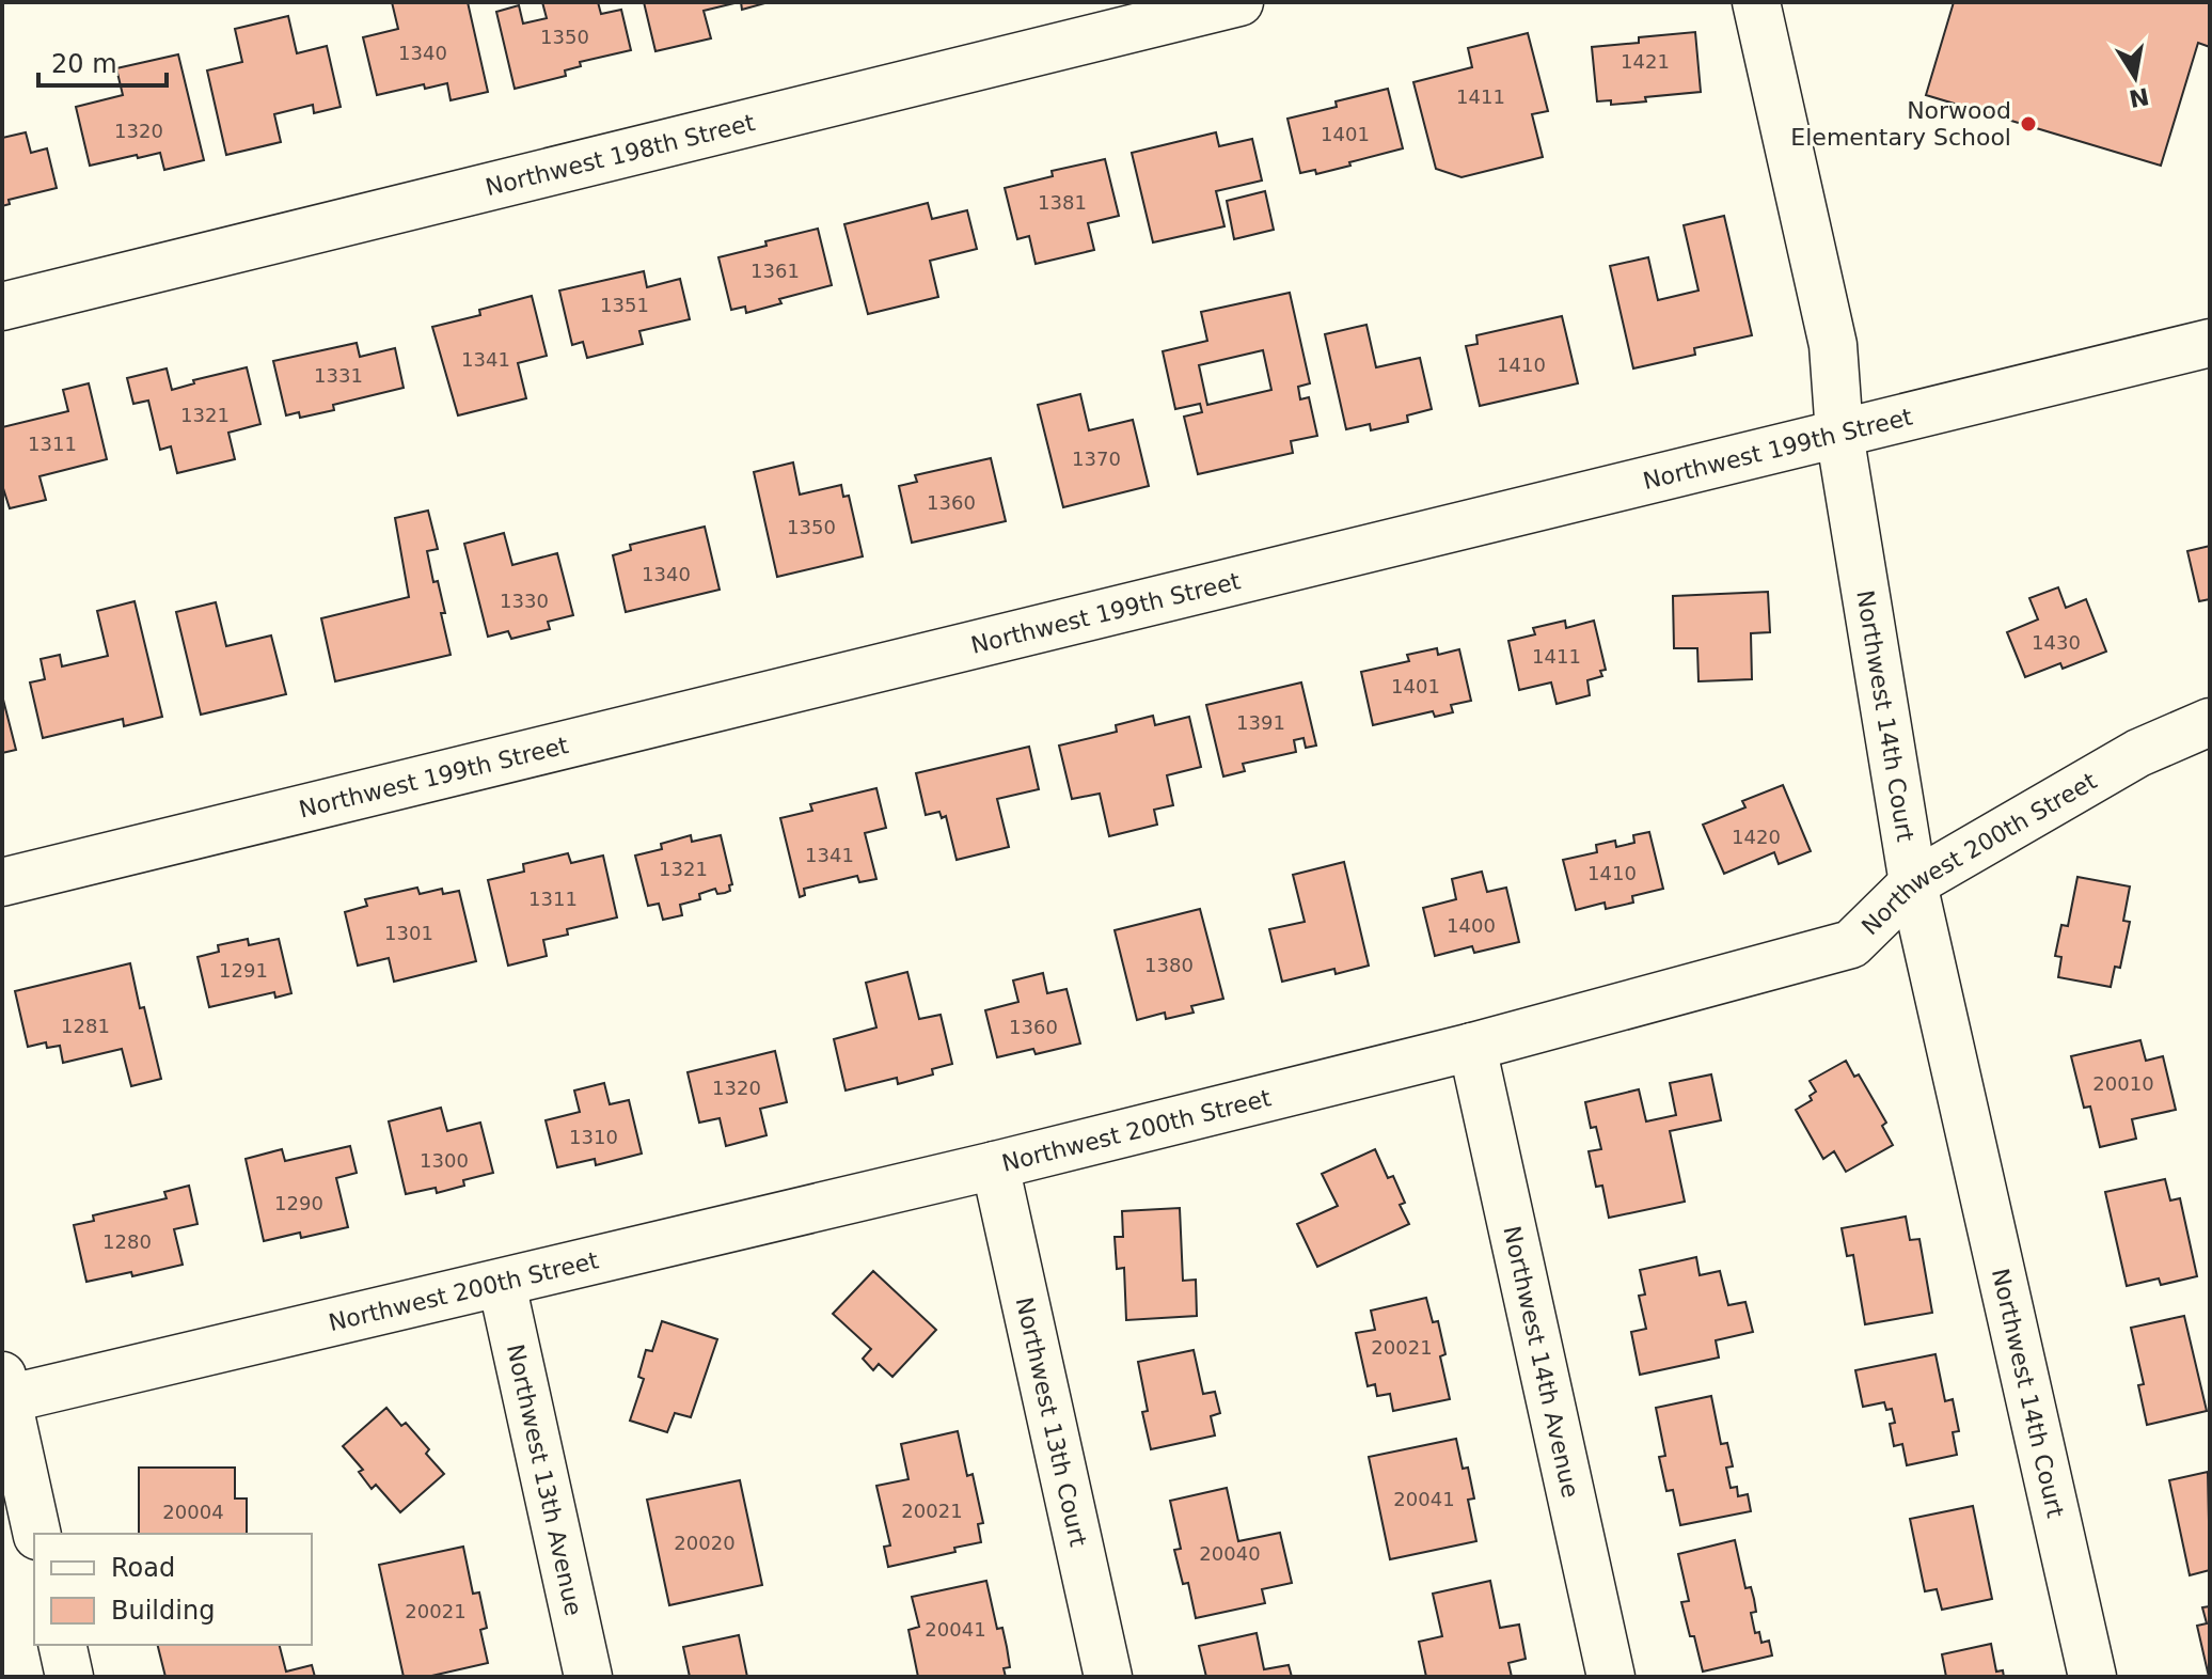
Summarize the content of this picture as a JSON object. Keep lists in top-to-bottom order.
{
  "streets": {
    "street": [
      "Northwest 198th Street",
      "Northwest 199th Street",
      "Northwest 14th Court",
      "Northwest 200th Street",
      "Northwest 14th Avenue",
      "Northwest 13th Court",
      "Northwest 13th Avenue"
    ]
  },
  "crossings": [
    ["Northwest 199th Street", "Northwest 14th Court"],
    ["Northwest 14th Court", "Northwest 200th Street"],
    ["Northwest 200th Street", "Northwest 14th Avenue"],
    ["Northwest 200th Street", "Northwest 13th Court"],
    ["Northwest 200th Street", "Northwest 13th Avenue"]
  ],
  "places": ["Norwood Elementary School"],
  "house_numbers": [
    "1350",
    "1340",
    "1421",
    "1411",
    "1320",
    "1401",
    "1381",
    "1361",
    "1351",
    "1341",
    "1410",
    "1331",
    "1321",
    "1311",
    "1370",
    "1360",
    "1350",
    "1340",
    "1330",
    "1430",
    "1411",
    "1401",
    "1391",
    "1420",
    "1341",
    "1321",
    "1410",
    "1311",
    "1400",
    "1301",
    "1380",
    "1291",
    "1281",
    "1360",
    "20010",
    "1320",
    "1310",
    "1300",
    "1290",
    "1280",
    "20021",
    "20041",
    "20021",
    "20004",
    "20020",
    "20040",
    "20021",
    "20041"
  ],
  "legend": ["Road", "Building"],
  "scale_bar": "20 m",
  "north": "bottom"
}
